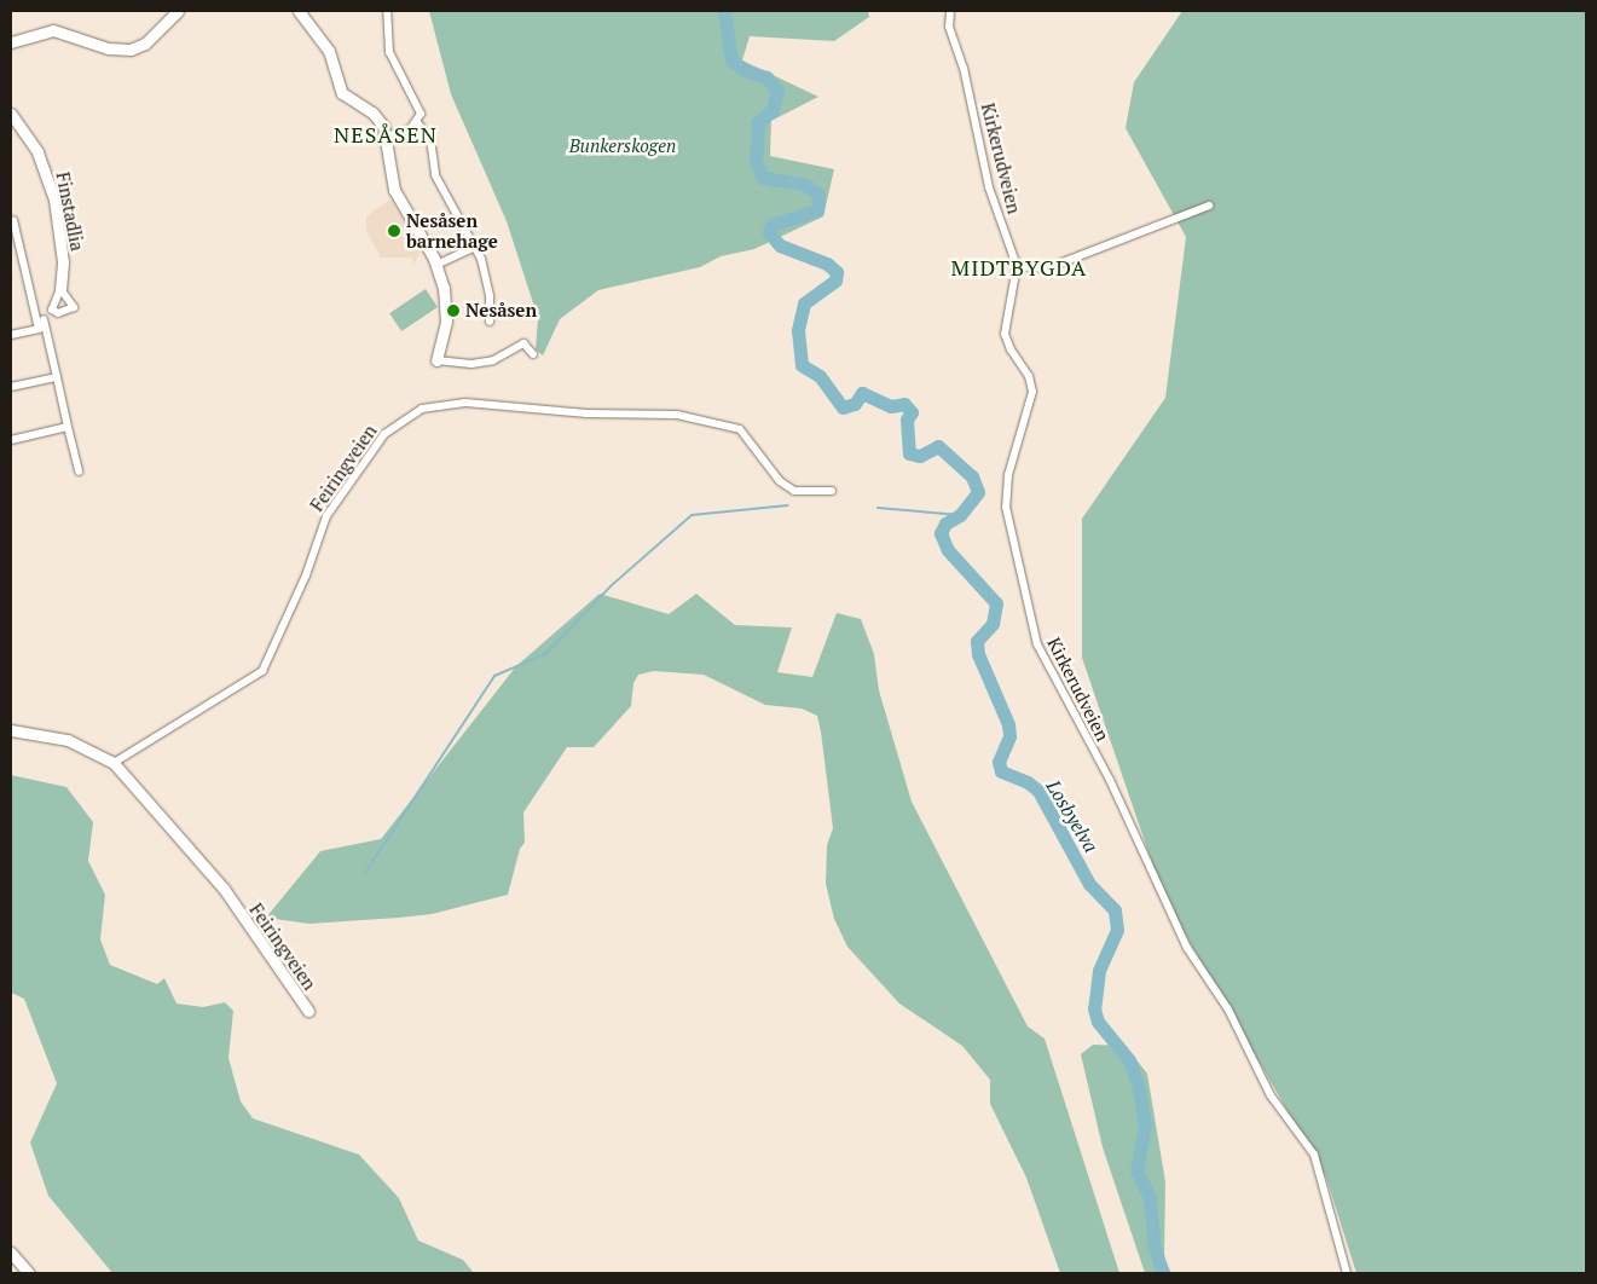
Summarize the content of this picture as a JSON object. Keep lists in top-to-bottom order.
{
  "streets": {
    "street": ["Kirkerudveien", "Finstadlia", "Feiringveien"]
  },
  "districts": ["NESÅSEN", "MIDTBYGDA"],
  "water": ["Losbyelva"],
  "parks": ["Bunkerskogen"],
  "places": ["Nesåsen barnehage", "Nesåsen"]
}
